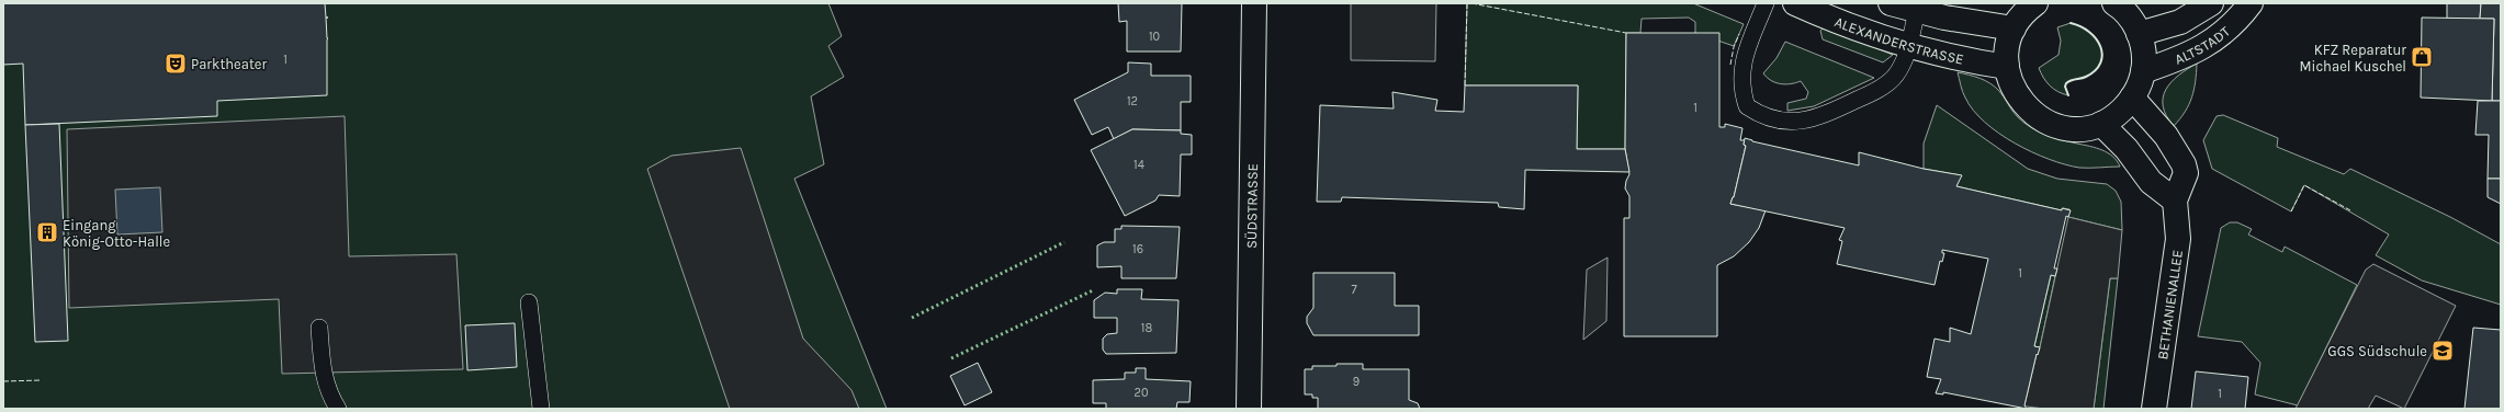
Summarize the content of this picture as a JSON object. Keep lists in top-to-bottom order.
{
  "streets": {
    "street": [
      "ALEXANDERSTRASSE",
      "ALTSTADT",
      "SÜDSTRASSE",
      "BETHANIENALLEE"
    ]
  },
  "places": {
    "shop": ["KFZ Reparatur Michael Kuschel"],
    "theatre": ["Parktheater"],
    "building": ["Eingang König-Otto-Halle"],
    "school or university": ["GGS Südschule"]
  },
  "house_numbers": [
    "10",
    "1",
    "12",
    "1",
    "14",
    "16",
    "1",
    "7",
    "18",
    "9",
    "20",
    "1"
  ]
}
